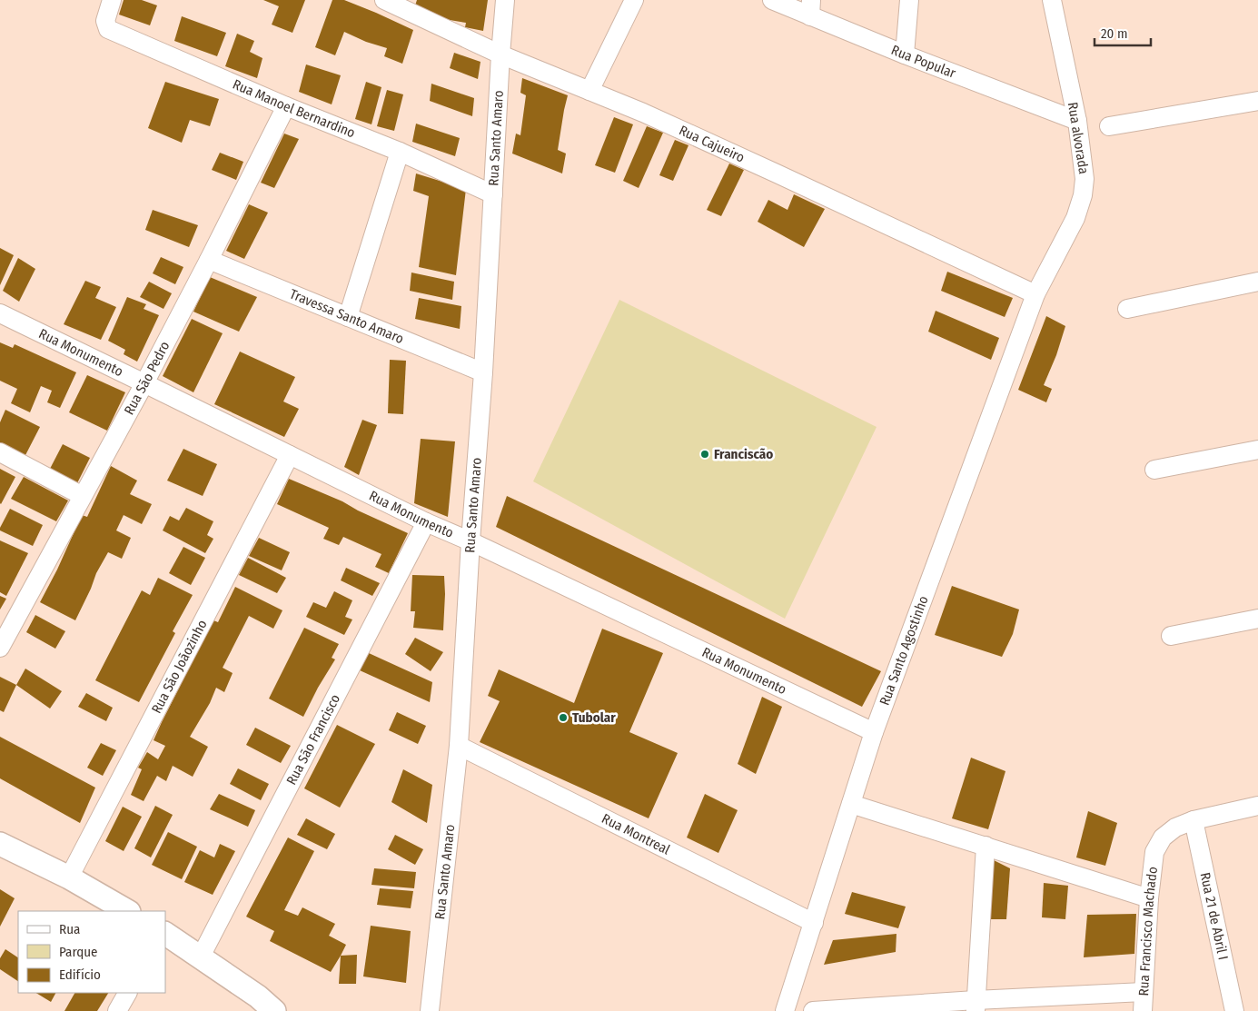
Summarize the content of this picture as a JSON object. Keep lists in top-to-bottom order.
{
  "streets": {
    "street": [
      "Rua Popular",
      "Rua Manoel Bernardino",
      "Rua alvorada",
      "Rua Santo Amaro",
      "Rua Cajueiro",
      "Travessa Santo Amaro",
      "Rua Monumento",
      "Rua São Pedro",
      "Rua Santo Agostinho",
      "Rua São Joãozinho",
      "Rua São Francisco",
      "Rua Montreal",
      "Rua 21 de Abril I",
      "Rua Francisco Machado"
    ]
  },
  "crossings": [
    ["Rua Popular", "Rua alvorada"],
    ["Rua Manoel Bernardino", "Rua Santo Amaro"],
    ["Rua Manoel Bernardino", "Rua São Pedro"],
    ["Rua alvorada", "Rua Cajueiro"],
    ["Rua alvorada", "Rua Santo Agostinho"],
    ["Rua Santo Amaro", "Rua Cajueiro"],
    ["Rua Santo Amaro", "Travessa Santo Amaro"],
    ["Rua Santo Amaro", "Rua Monumento"],
    ["Rua Santo Amaro", "Rua Montreal"],
    ["Rua Cajueiro", "Rua Santo Agostinho"],
    ["Travessa Santo Amaro", "Rua São Pedro"],
    ["Rua Monumento", "Rua São Pedro"],
    ["Rua Monumento", "Rua Santo Agostinho"],
    ["Rua Monumento", "Rua São Joãozinho"],
    ["Rua Monumento", "Rua São Francisco"],
    ["Rua Santo Agostinho", "Rua Montreal"],
    ["Rua 21 de Abril I", "Rua Francisco Machado"]
  ],
  "places": ["Franciscão", "Tubolar"],
  "legend": ["Rua", "Parque", "Edifício"],
  "scale_bar": "20 m"
}
